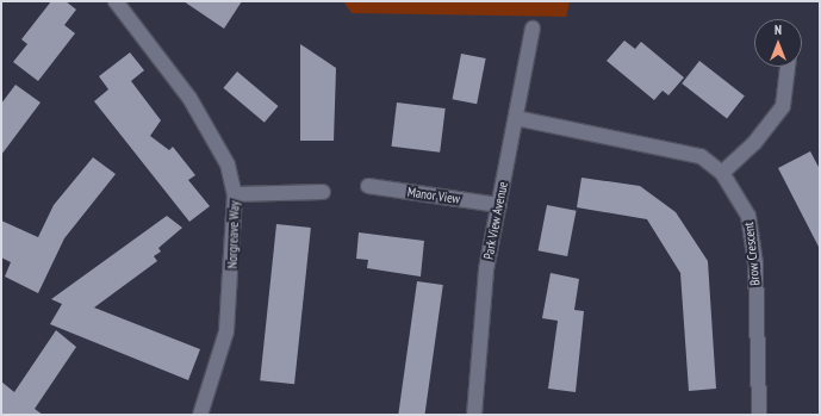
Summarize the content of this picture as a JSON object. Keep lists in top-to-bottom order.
{
  "streets": {
    "street": [
      "Manor View",
      "Park View Avenue",
      "Norgreave Way",
      "Brow Crescent"
    ]
  },
  "crossings": [
    ["Manor View", "Park View Avenue"],
    ["Park View Avenue", "Brow Crescent"]
  ],
  "north": "top"
}
